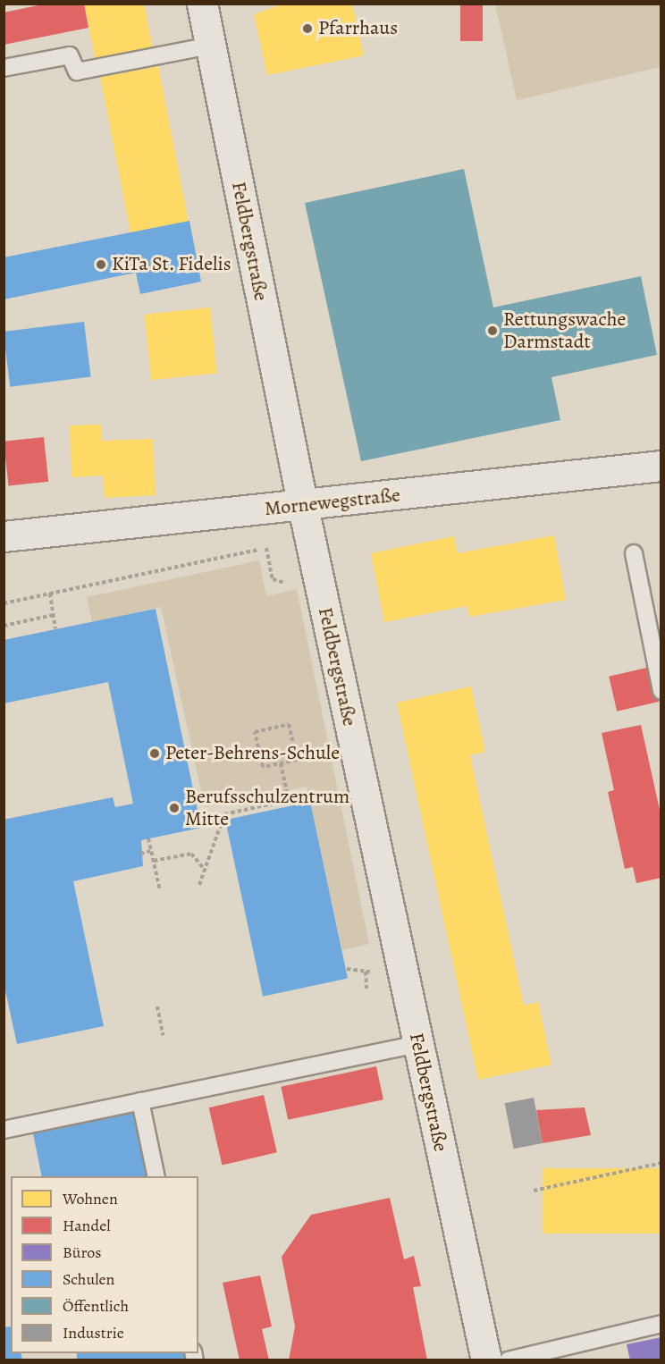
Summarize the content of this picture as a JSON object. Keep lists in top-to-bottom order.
{
  "streets": {
    "street": ["Feldbergstraße", "Mornewegstraße"]
  },
  "crossings": [
    ["Feldbergstraße", "Mornewegstraße"]
  ],
  "places": [
    "Pfarrhaus",
    "KiTa St. Fidelis",
    "Rettungswache Darmstadt",
    "Peter-Behrens-Schule",
    "Berufsschulzentrum Mitte"
  ],
  "legend": [
    "Wohnen",
    "Handel",
    "Büros",
    "Schulen",
    "Öffentlich",
    "Industrie"
  ]
}
